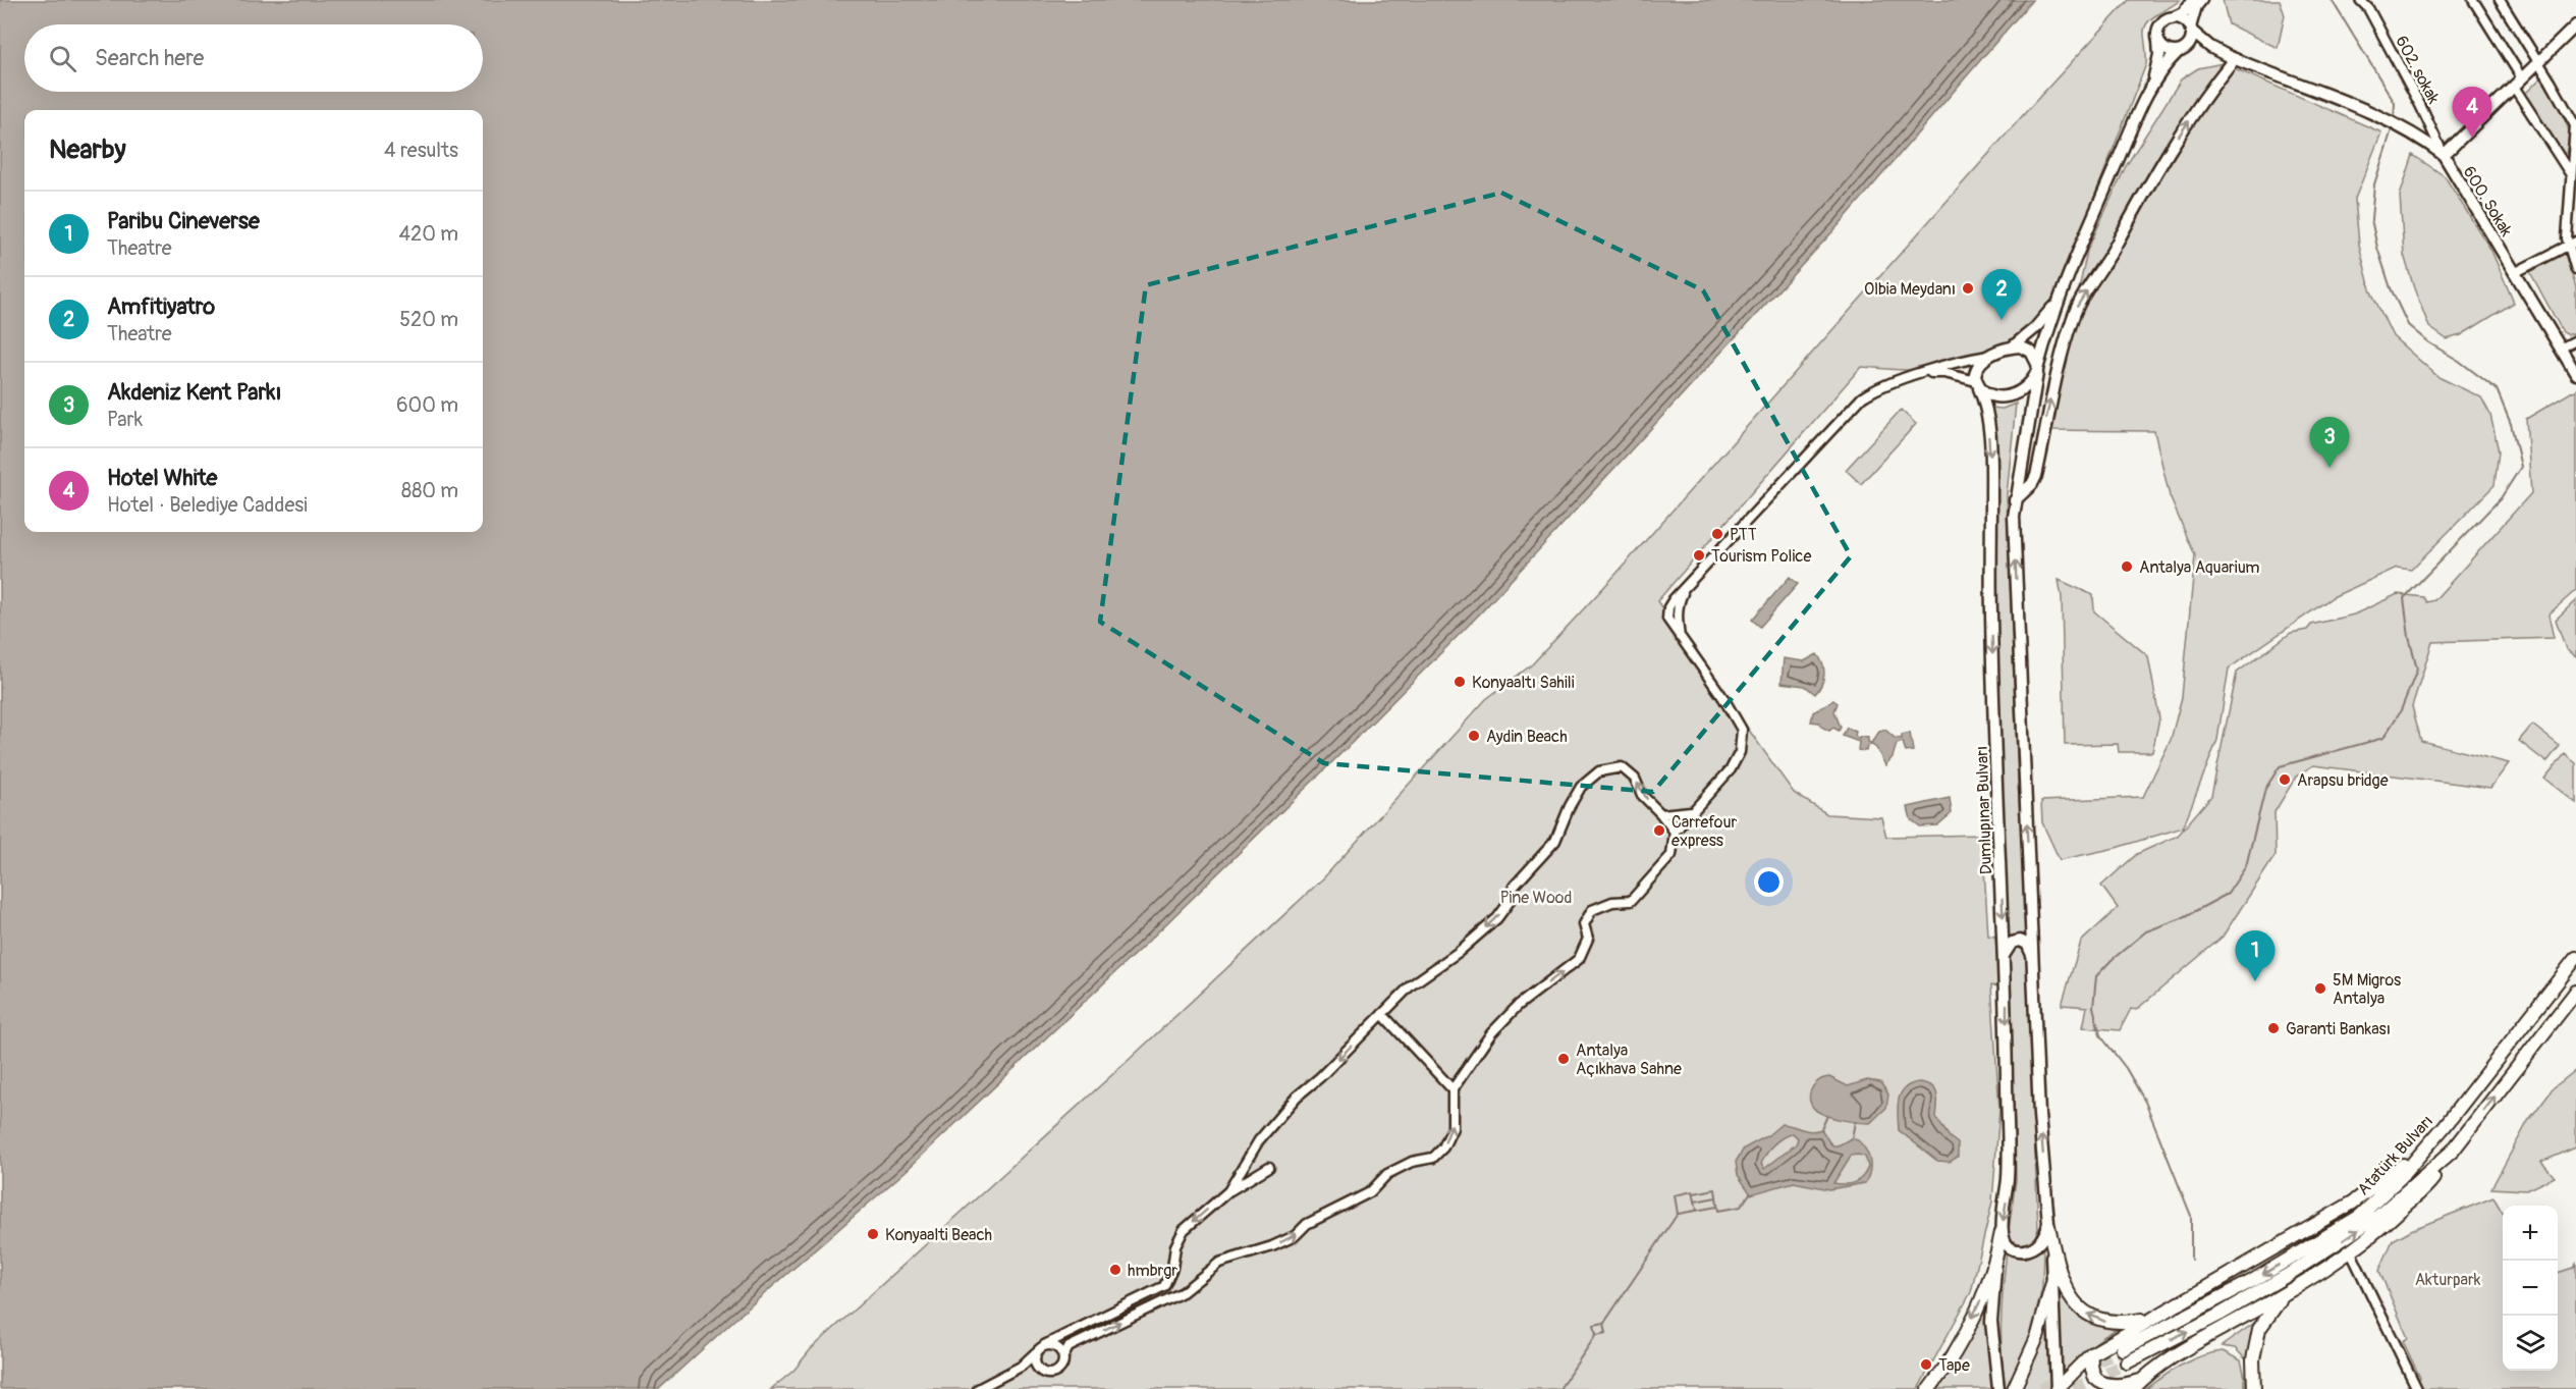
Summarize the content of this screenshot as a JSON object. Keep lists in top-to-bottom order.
{
  "streets": {
    "main road": ["600. Sokak", "Dumlupınar Bulvarı", "Atatürk Bulvarı"],
    "street": ["602. sokak"]
  },
  "crossings": [
    ["602. sokak", "600. Sokak"]
  ],
  "parks": ["Pine Wood", "Akturpark"],
  "places": [
    "Olbia Meydanı",
    "PTT",
    "Tourism Police",
    "Antalya Aquarium",
    "Konyaaltı Sahili",
    "Aydin Beach",
    "Arapsu bridge",
    "Carrefour express",
    "5M Migros Antalya",
    "Garanti Bankası",
    "Antalya Açıkhava Sahne",
    "Konyaalti Beach",
    "hmbrgr",
    "Tape"
  ],
  "page": {
    "search": "Search here",
    "pins": [
      "4",
      "2",
      "3",
      "1"
    ],
    "heading": ["Nearby", "4 results"],
    "list": [
      {
        "mark": "1",
        "name": "Paribu Cineverse",
        "note": "Theatre",
        "value": "420 m"
      },
      {
        "mark": "2",
        "name": "Amfitiyatro",
        "note": "Theatre",
        "value": "520 m"
      },
      {
        "mark": "3",
        "name": "Akdeniz Kent Parkı",
        "note": "Park",
        "value": "600 m"
      },
      {
        "mark": "4",
        "name": "Hotel White",
        "note": "Hotel · Belediye Caddesi",
        "value": "880 m"
      }
    ],
    "map_buttons": ["+", "−"]
  }
}
